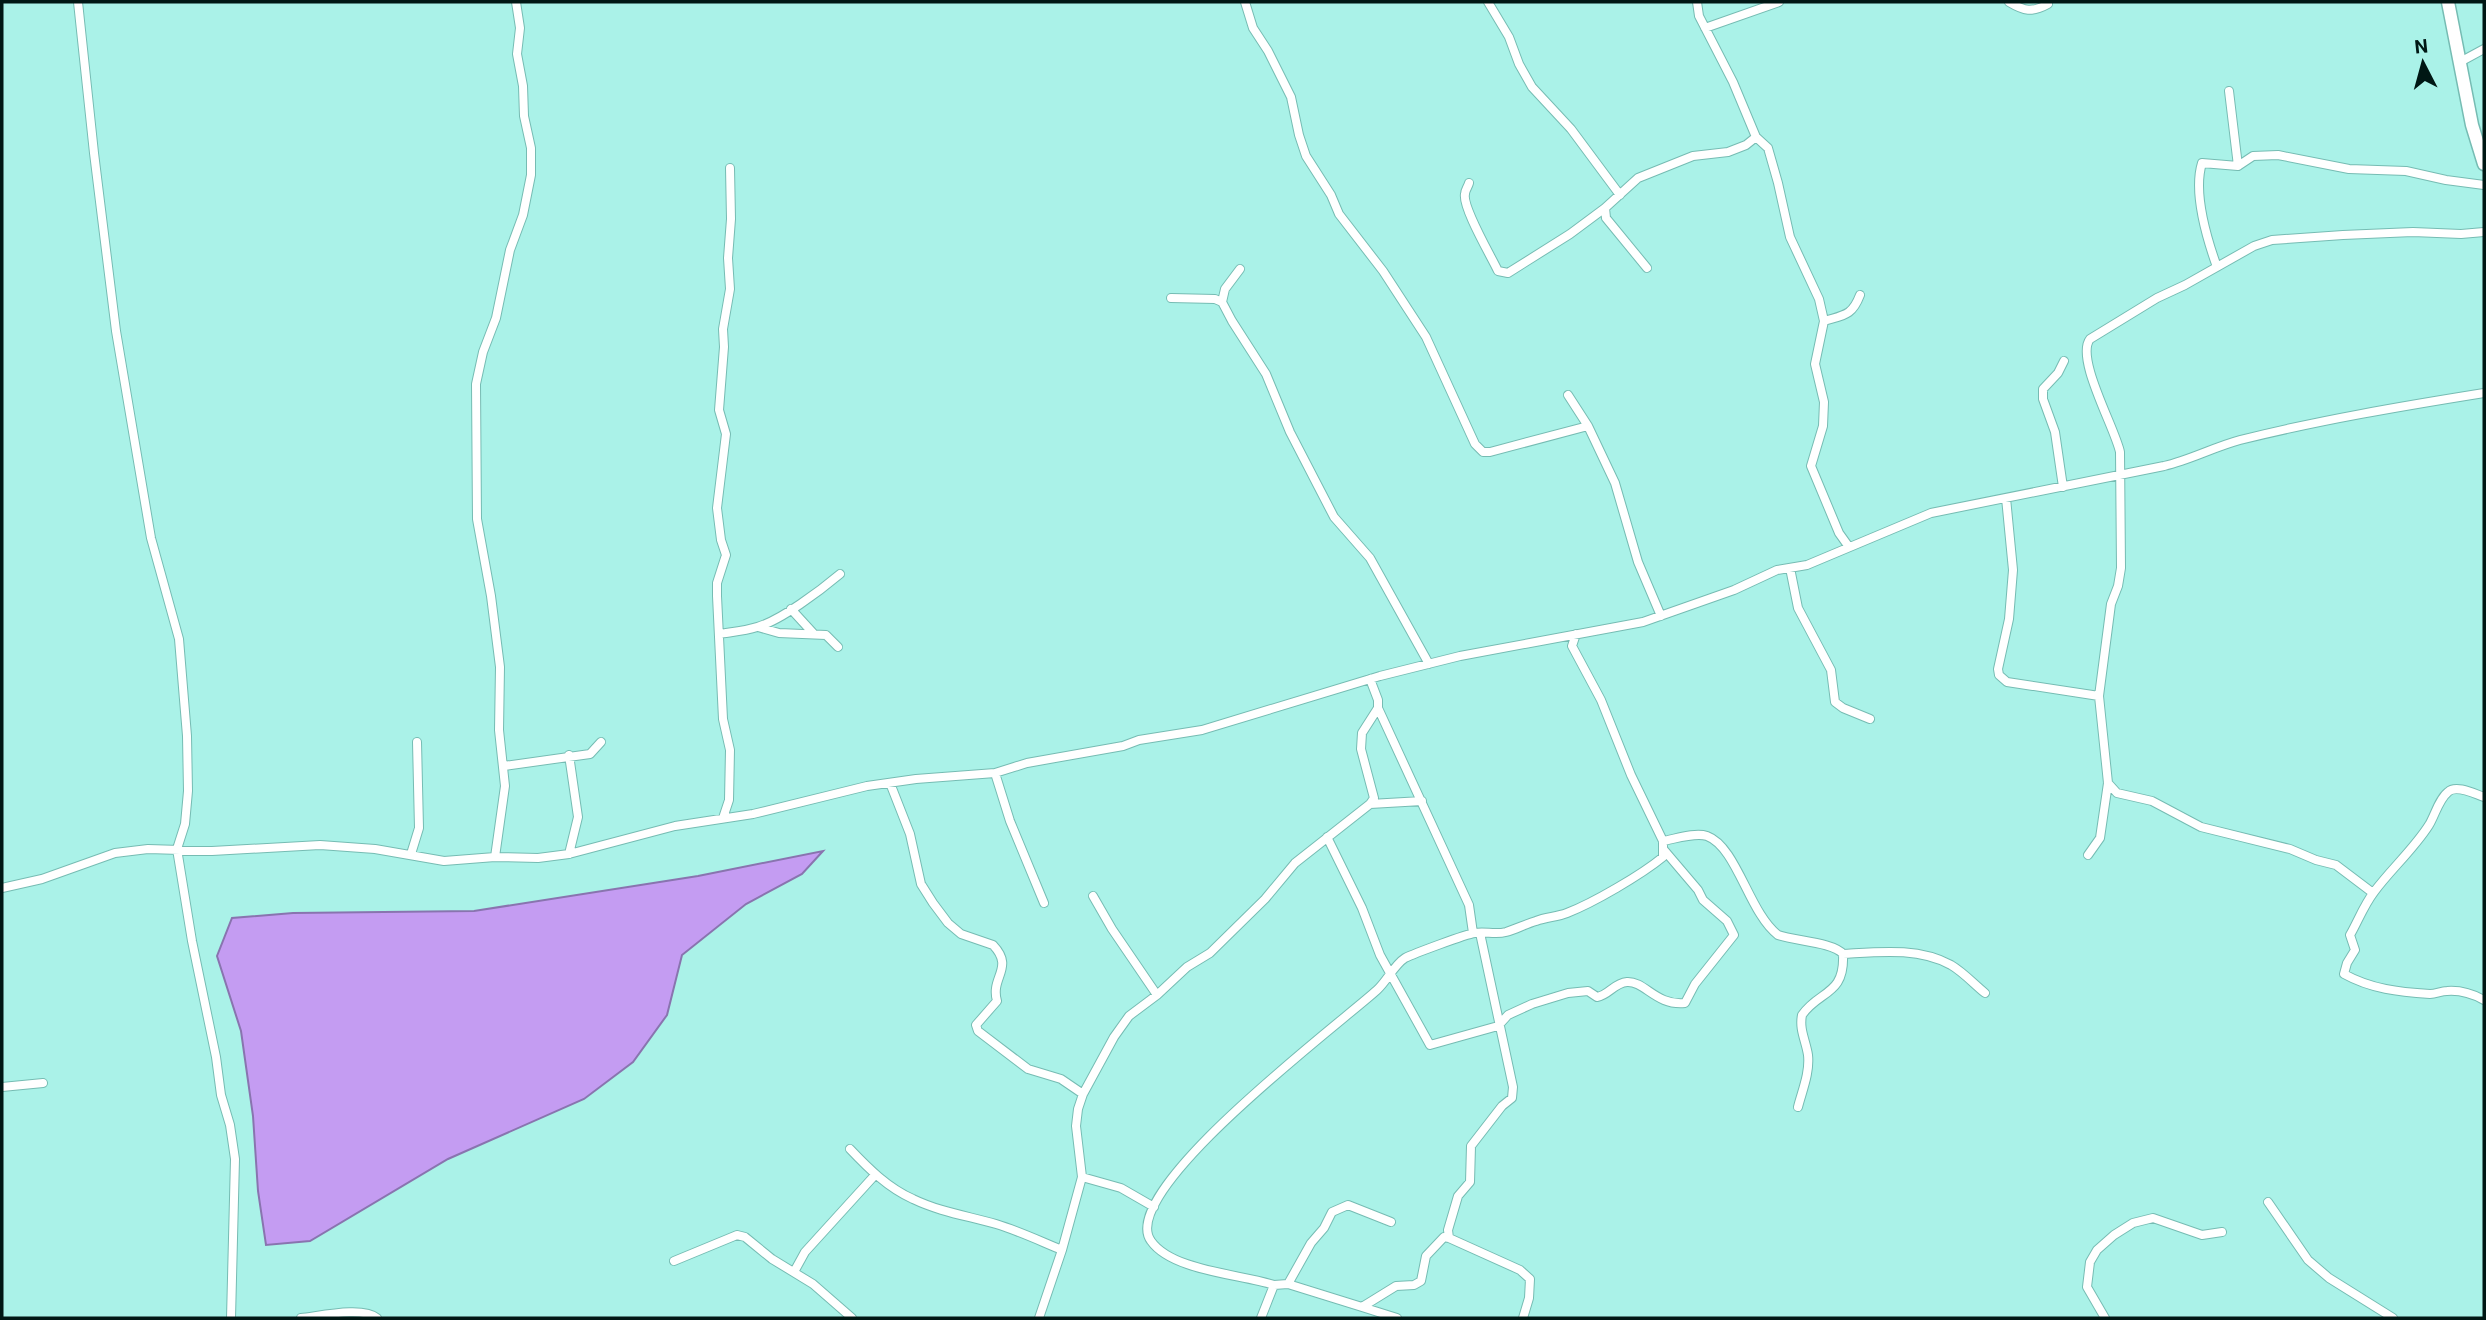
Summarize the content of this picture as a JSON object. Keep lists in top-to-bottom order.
{
  "north": "top"
}
